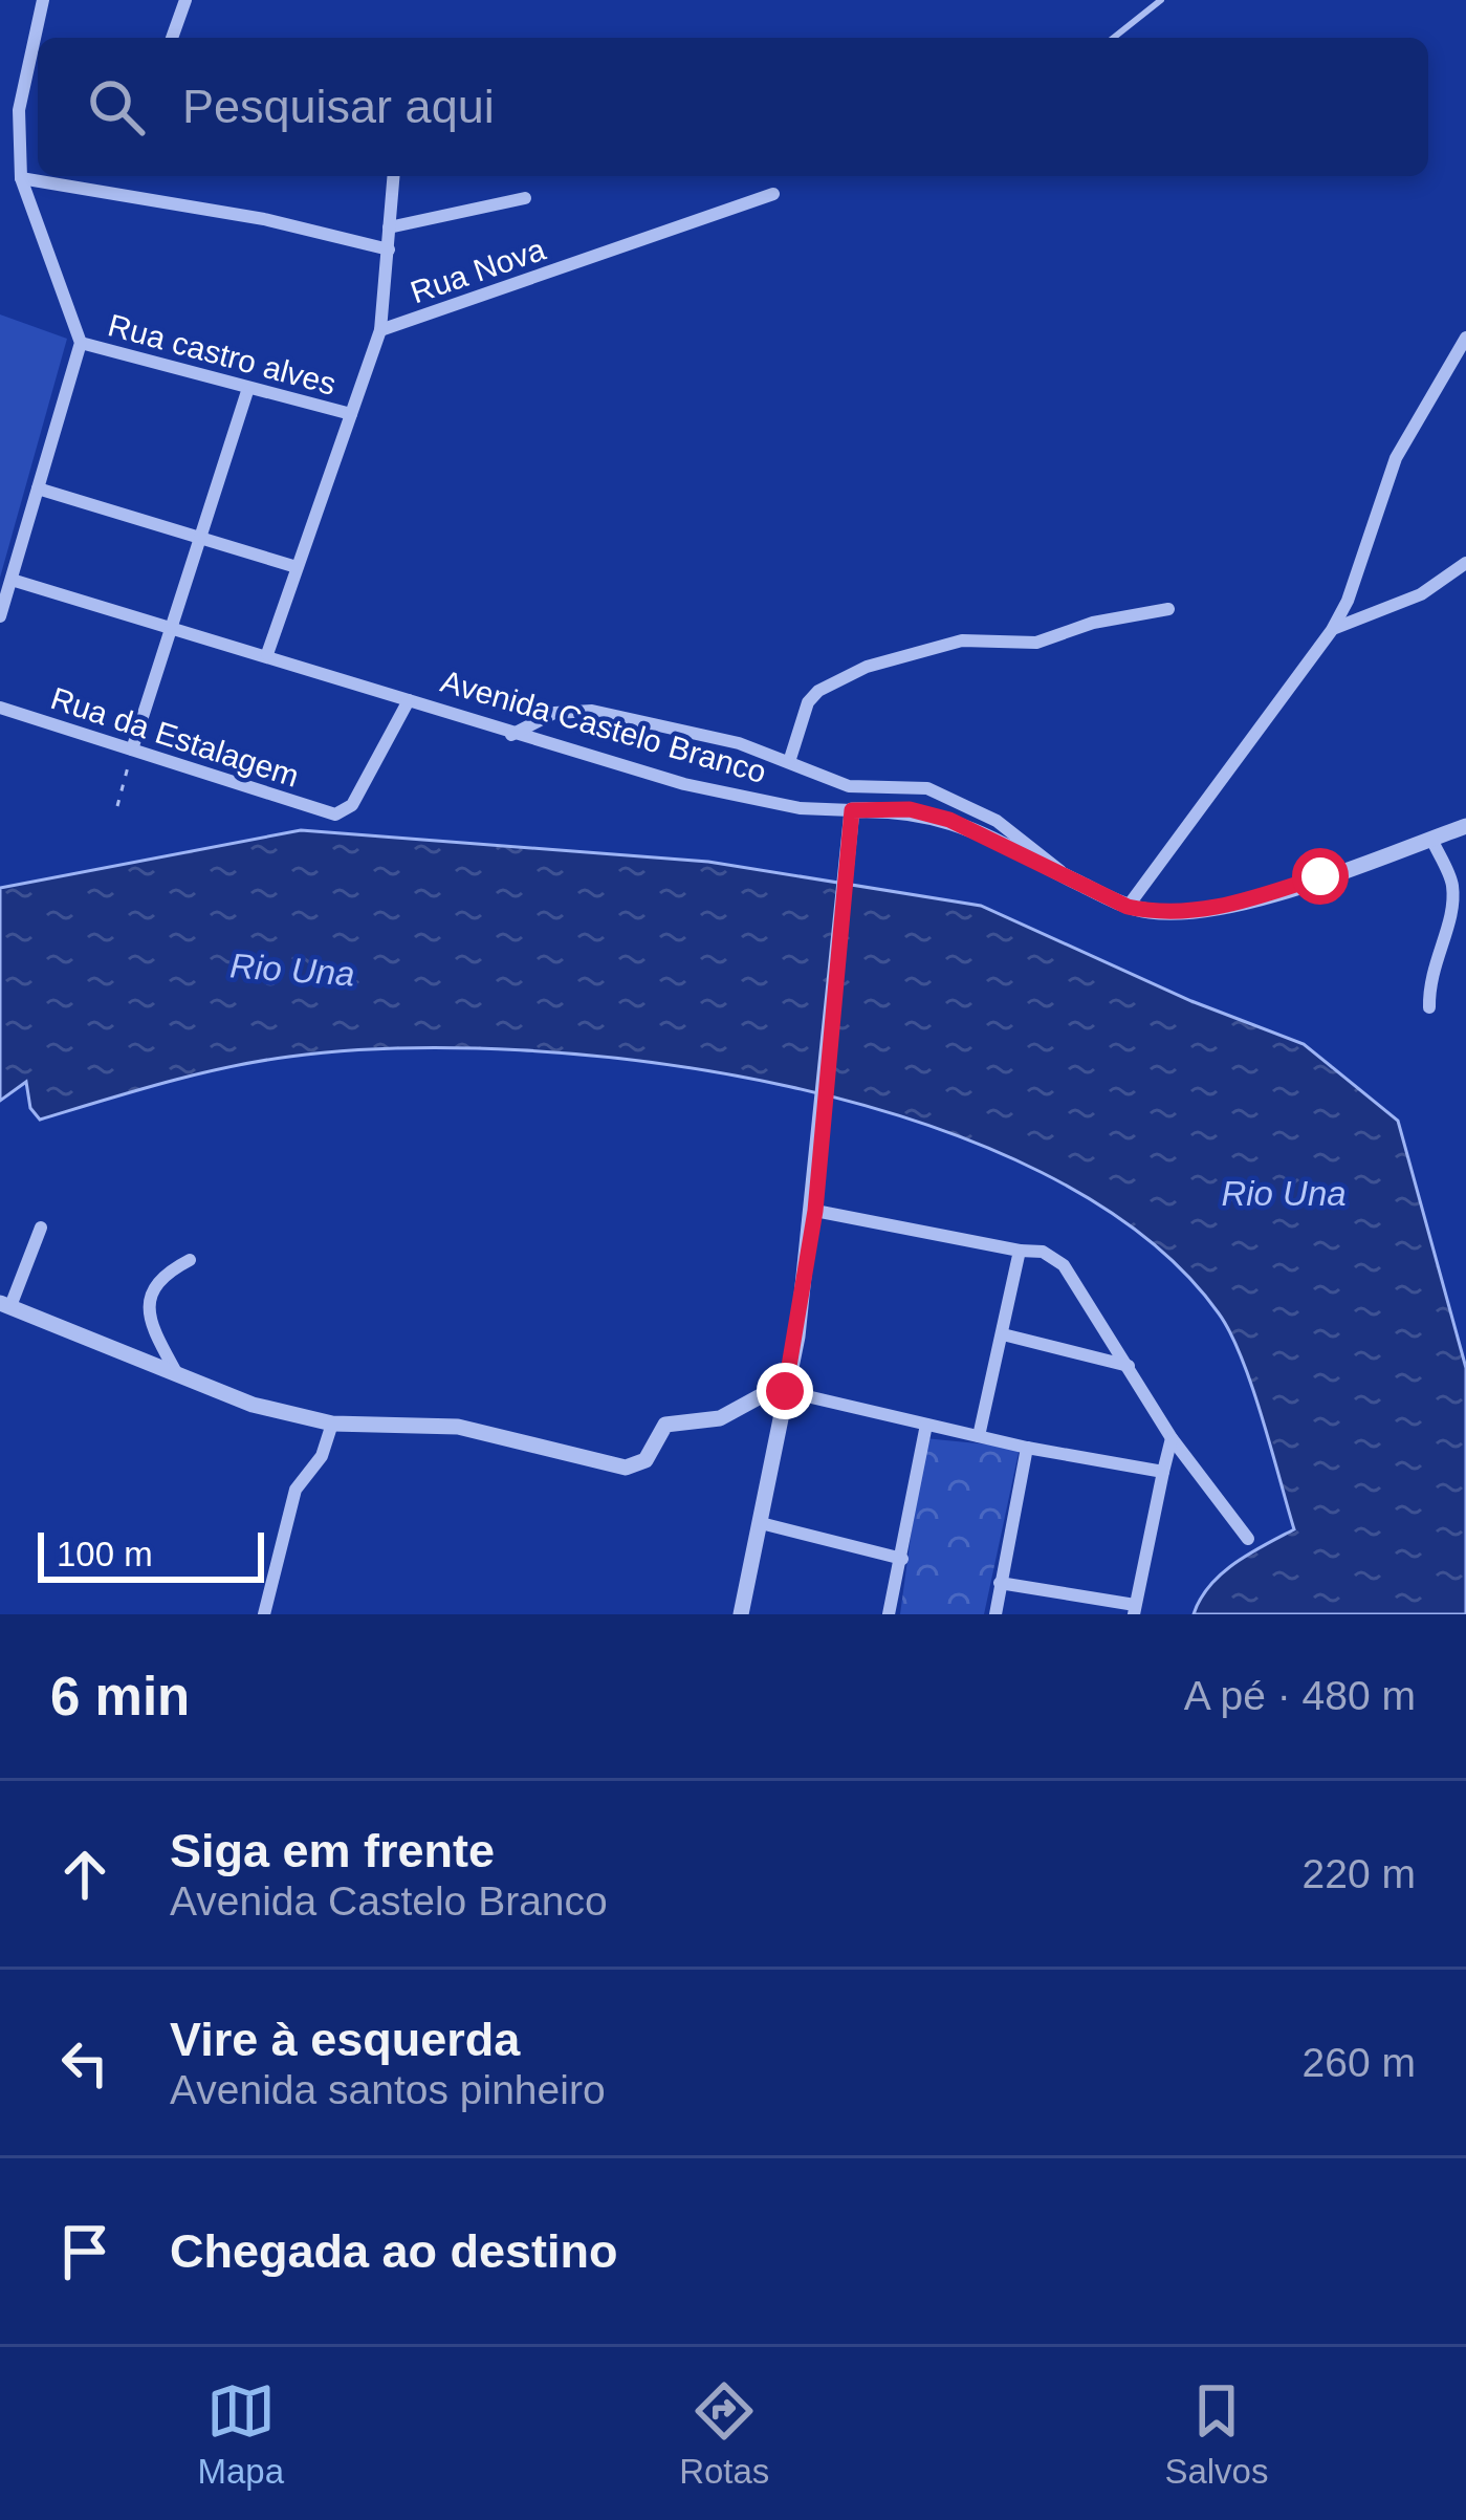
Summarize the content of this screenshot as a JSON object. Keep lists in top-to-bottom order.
{
  "streets": {
    "street": [
      "Rua Nova",
      "Rua castro alves",
      "Avenida Castelo Branco",
      "Rua da Estalagem"
    ]
  },
  "crossings": [
    ["Rua Nova", "Rua castro alves"],
    ["Rua Nova", "Avenida Castelo Branco"],
    ["Avenida Castelo Branco", "Rua da Estalagem"]
  ],
  "water": ["Rio Una"],
  "scale_bar": "100 m",
  "page": {
    "search": "Pesquisar aqui",
    "scale": "100 m",
    "heading": ["6 min", "A pé · 480 m"],
    "list": [
      ["Siga em frente", "Avenida Castelo Branco", "220 m"],
      ["Vire à esquerda", "Avenida santos pinheiro", "260 m"],
      "Chegada ao destino"
    ],
    "nav": ["Mapa", "Rotas", "Salvos"]
  }
}
